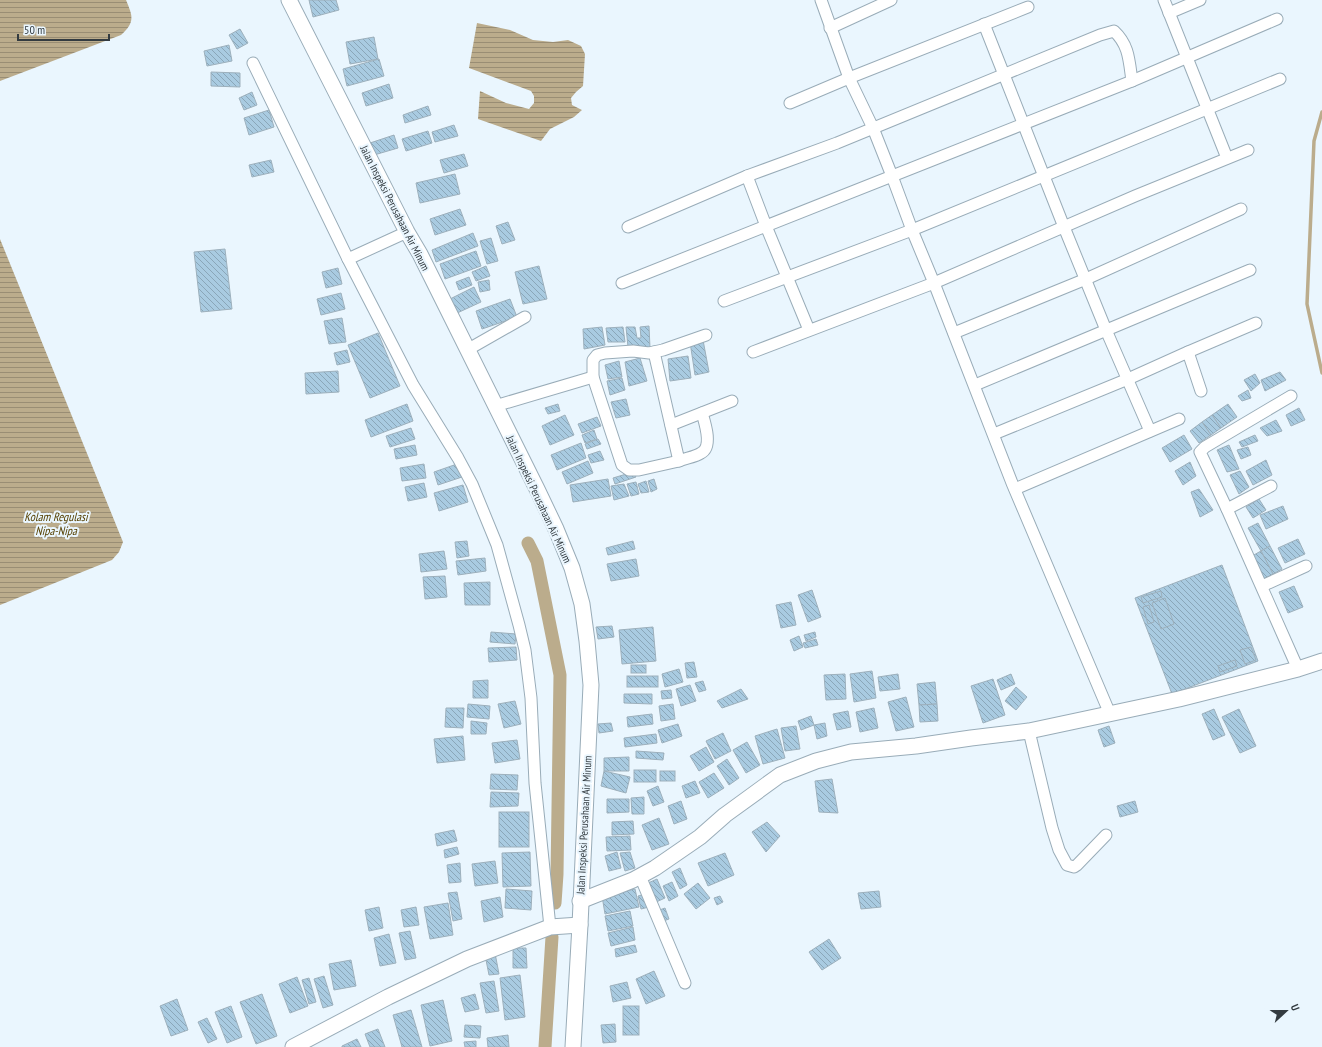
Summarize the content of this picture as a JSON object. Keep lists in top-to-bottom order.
{
  "streets": {
    "street": ["Jalan Inspeksi Perusahaan Air Minum"]
  },
  "water": ["Kolam Regulasi Nipa-Nipa"],
  "scale_bar": "50 m",
  "north": "right"
}
